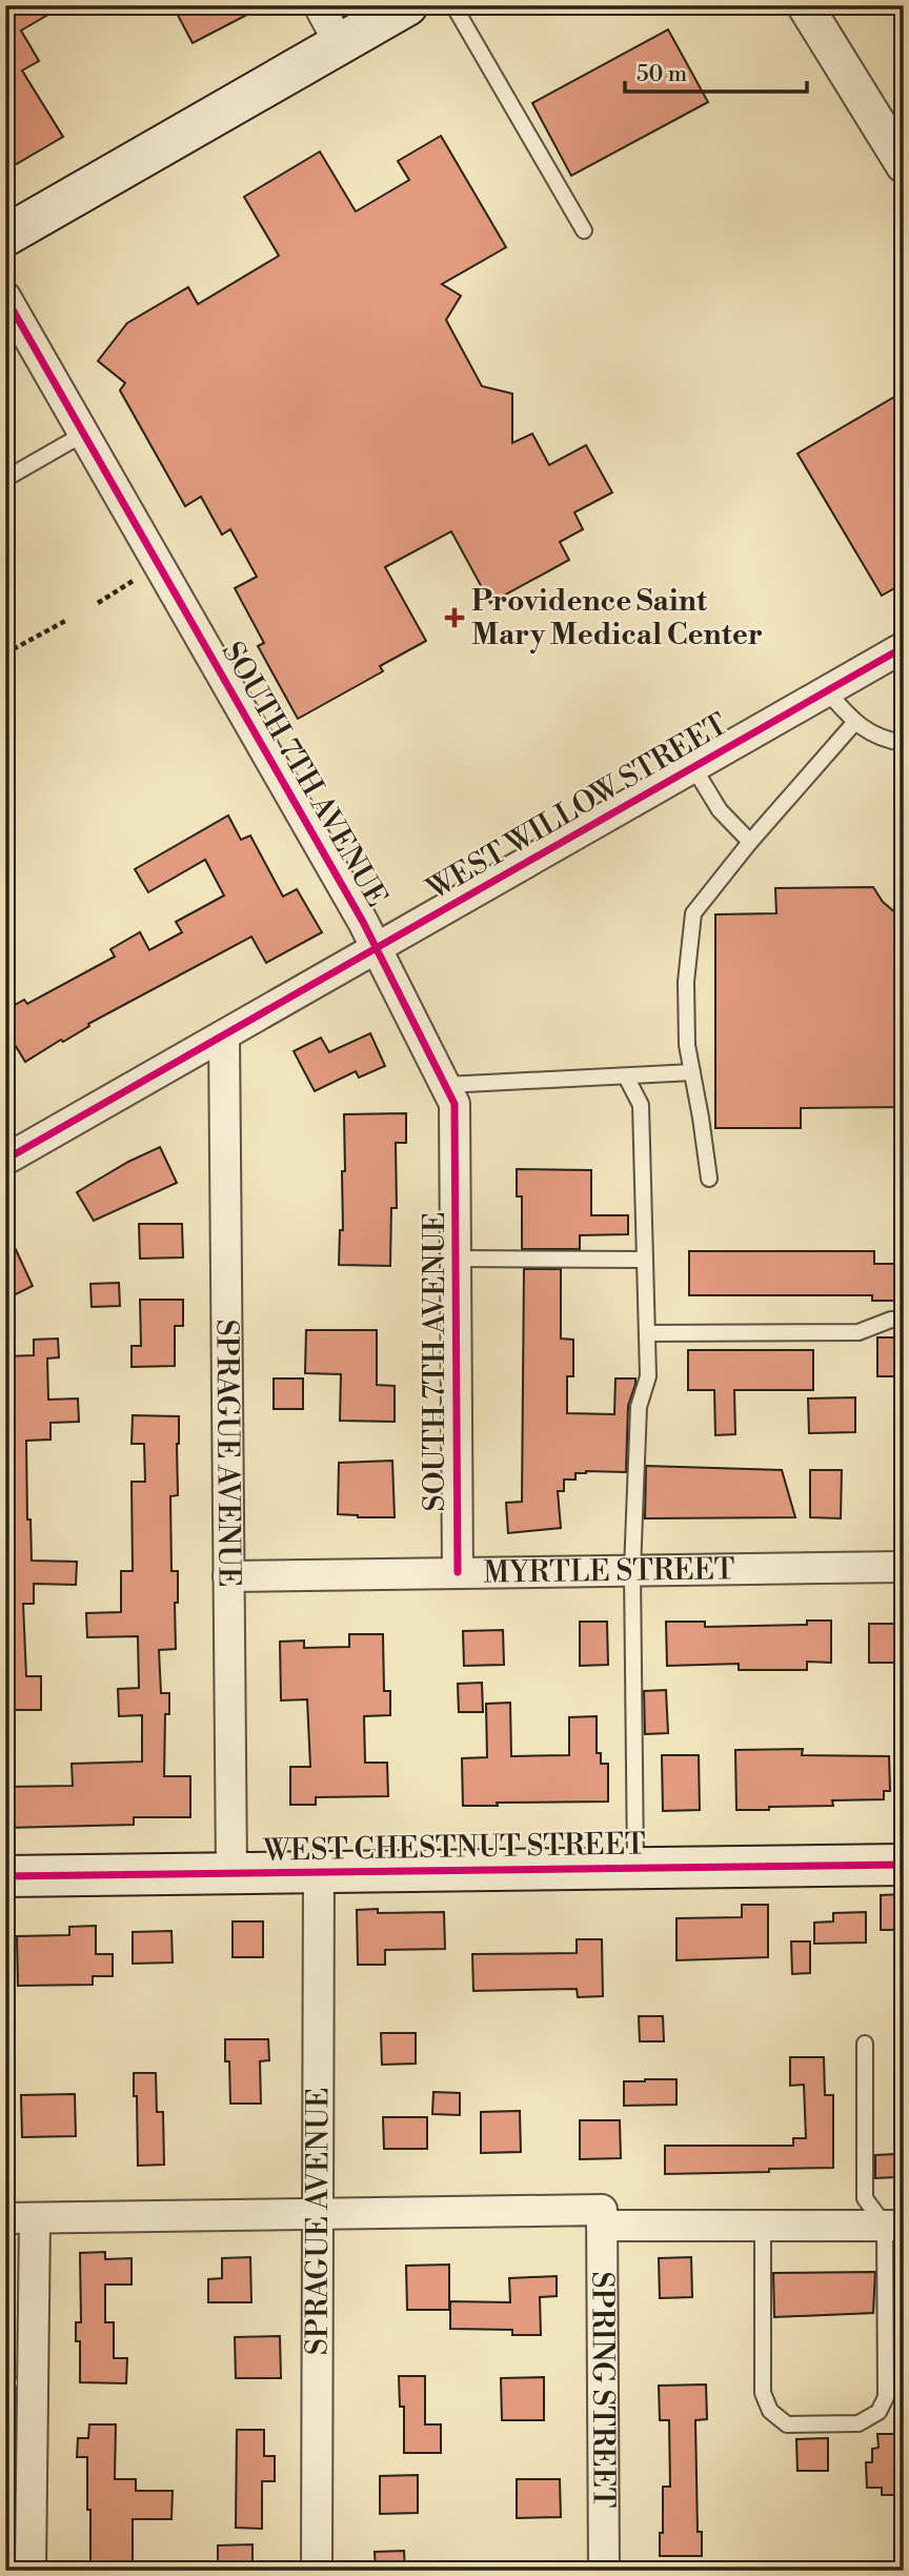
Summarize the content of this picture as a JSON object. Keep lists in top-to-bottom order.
{
  "streets": {
    "main road": ["WEST CHESTNUT STREET"],
    "street": [
      "SOUTH 7TH AVENUE",
      "WEST WILLOW STREET",
      "SPRAGUE AVENUE",
      "MYRTLE STREET",
      "SPRING STREET"
    ]
  },
  "crossings": [
    ["SOUTH 7TH AVENUE", "WEST WILLOW STREET"],
    ["SOUTH 7TH AVENUE", "MYRTLE STREET"],
    ["WEST WILLOW STREET", "SPRAGUE AVENUE"],
    ["SPRAGUE AVENUE", "MYRTLE STREET"],
    ["SPRAGUE AVENUE", "WEST CHESTNUT STREET"]
  ],
  "places": {
    "health": ["Providence Saint Mary Medical Center"]
  },
  "scale_bar": "50 m"
}
